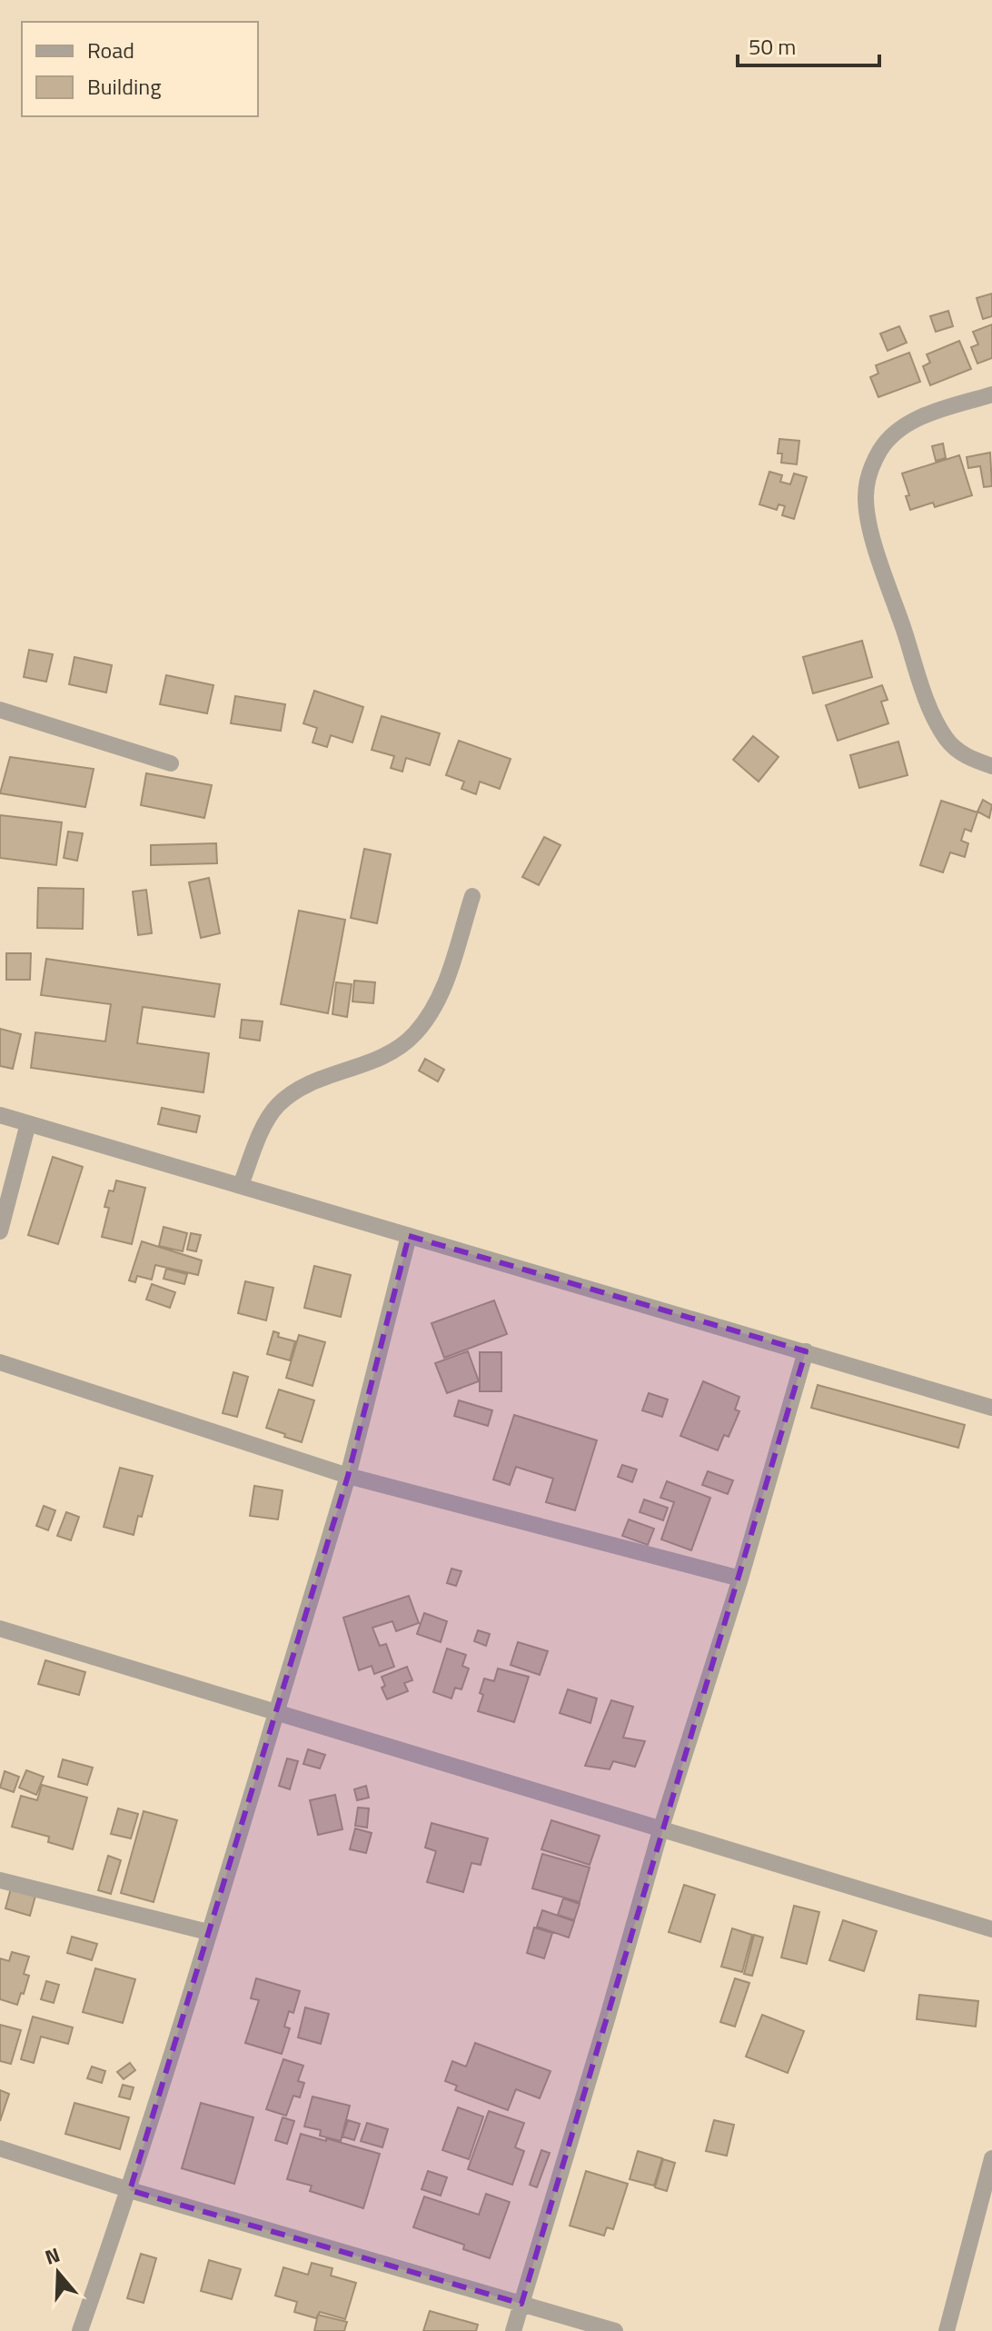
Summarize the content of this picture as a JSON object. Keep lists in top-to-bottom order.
{
  "legend": ["Road", "Building"],
  "scale_bar": "50 m",
  "north": "top"
}
